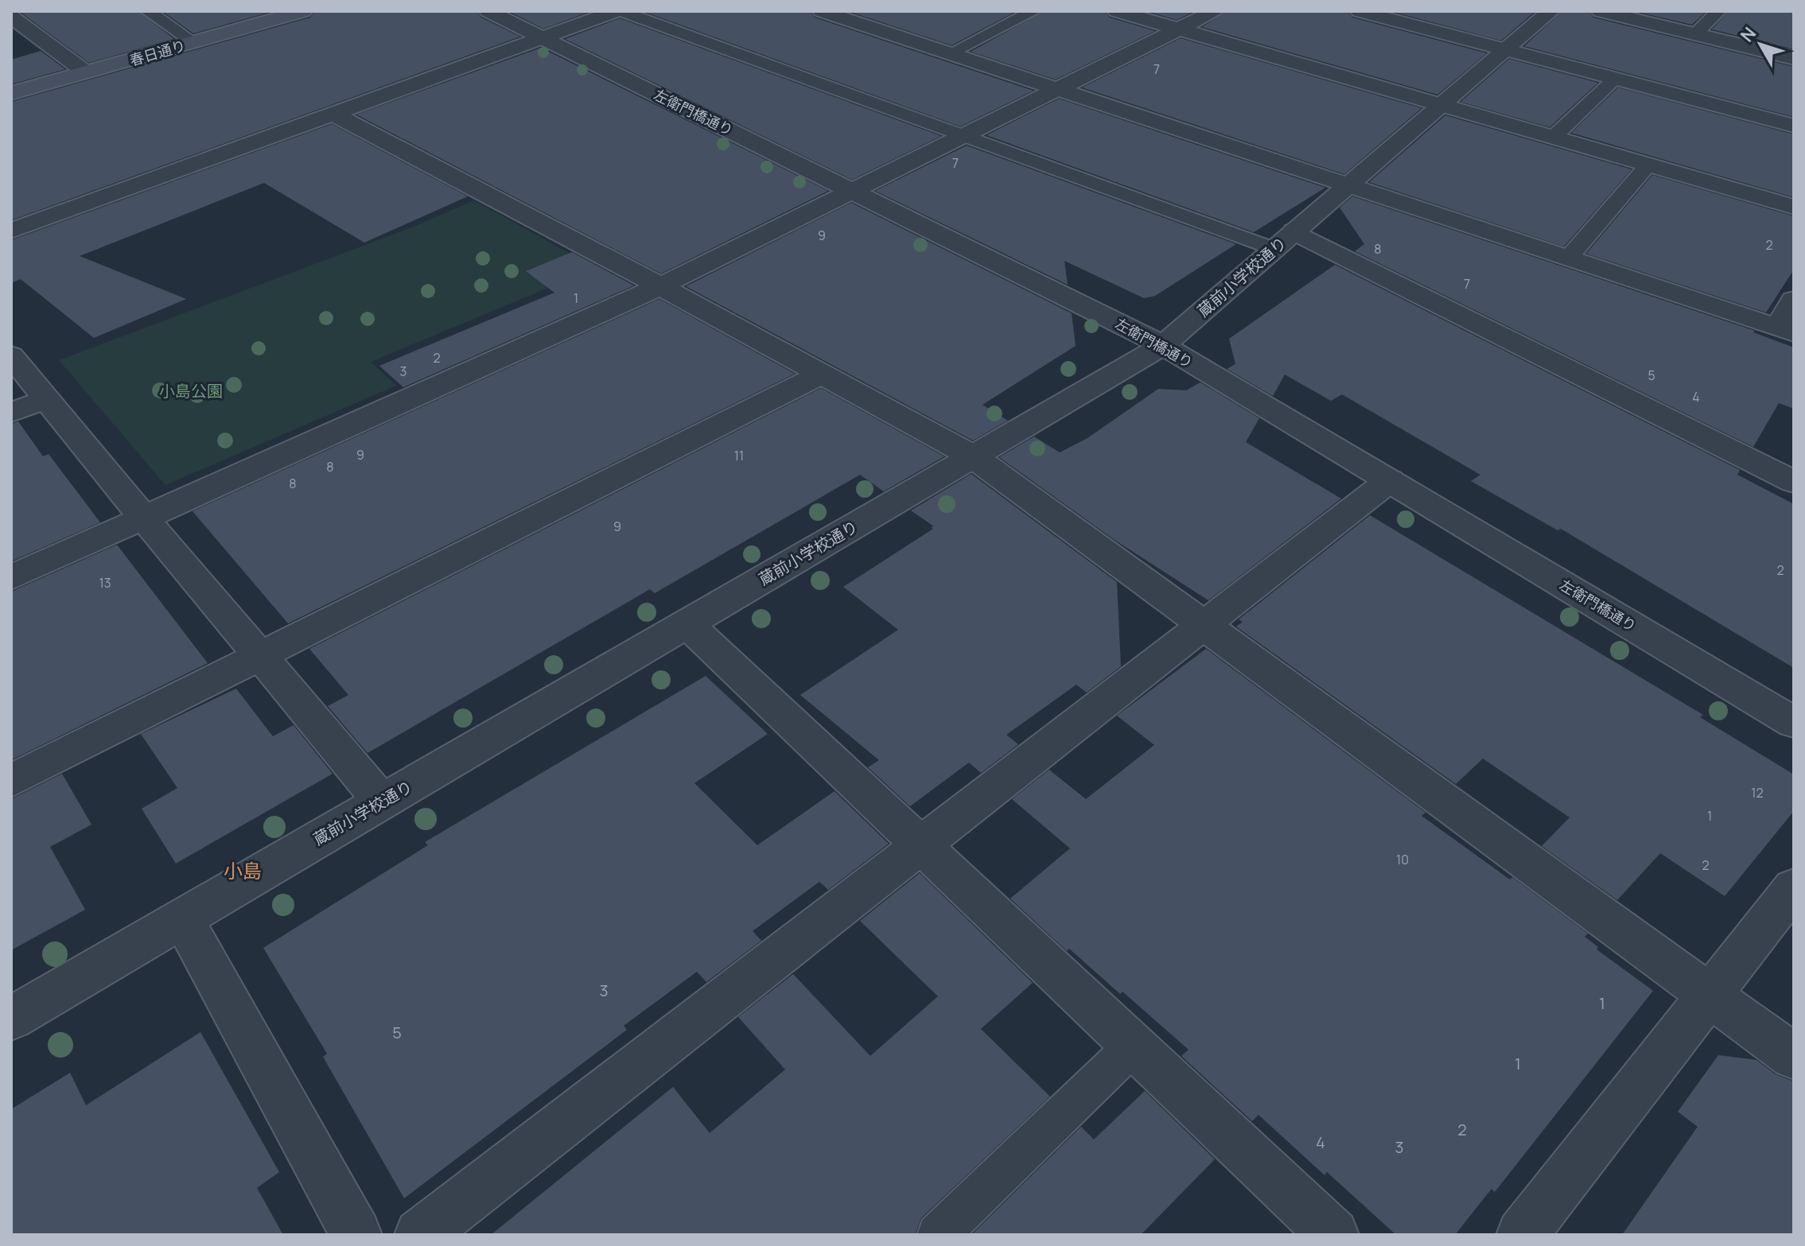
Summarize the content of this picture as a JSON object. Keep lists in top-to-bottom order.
{
  "streets": {
    "main road": ["春日通り"],
    "street": ["左衛門橋通り", "蔵前小学校通り"]
  },
  "crossings": [
    ["左衛門橋通り", "蔵前小学校通り"]
  ],
  "districts": ["小島"],
  "parks": ["小島公園"],
  "house_numbers": [
    "7",
    "7",
    "9",
    "2",
    "8",
    "7",
    "1",
    "2",
    "3",
    "5",
    "4",
    "9",
    "11",
    "8",
    "8",
    "9",
    "2",
    "13",
    "12",
    "1",
    "10",
    "2",
    "3",
    "1",
    "5",
    "1",
    "2",
    "4",
    "3"
  ],
  "north": "top left"
}
